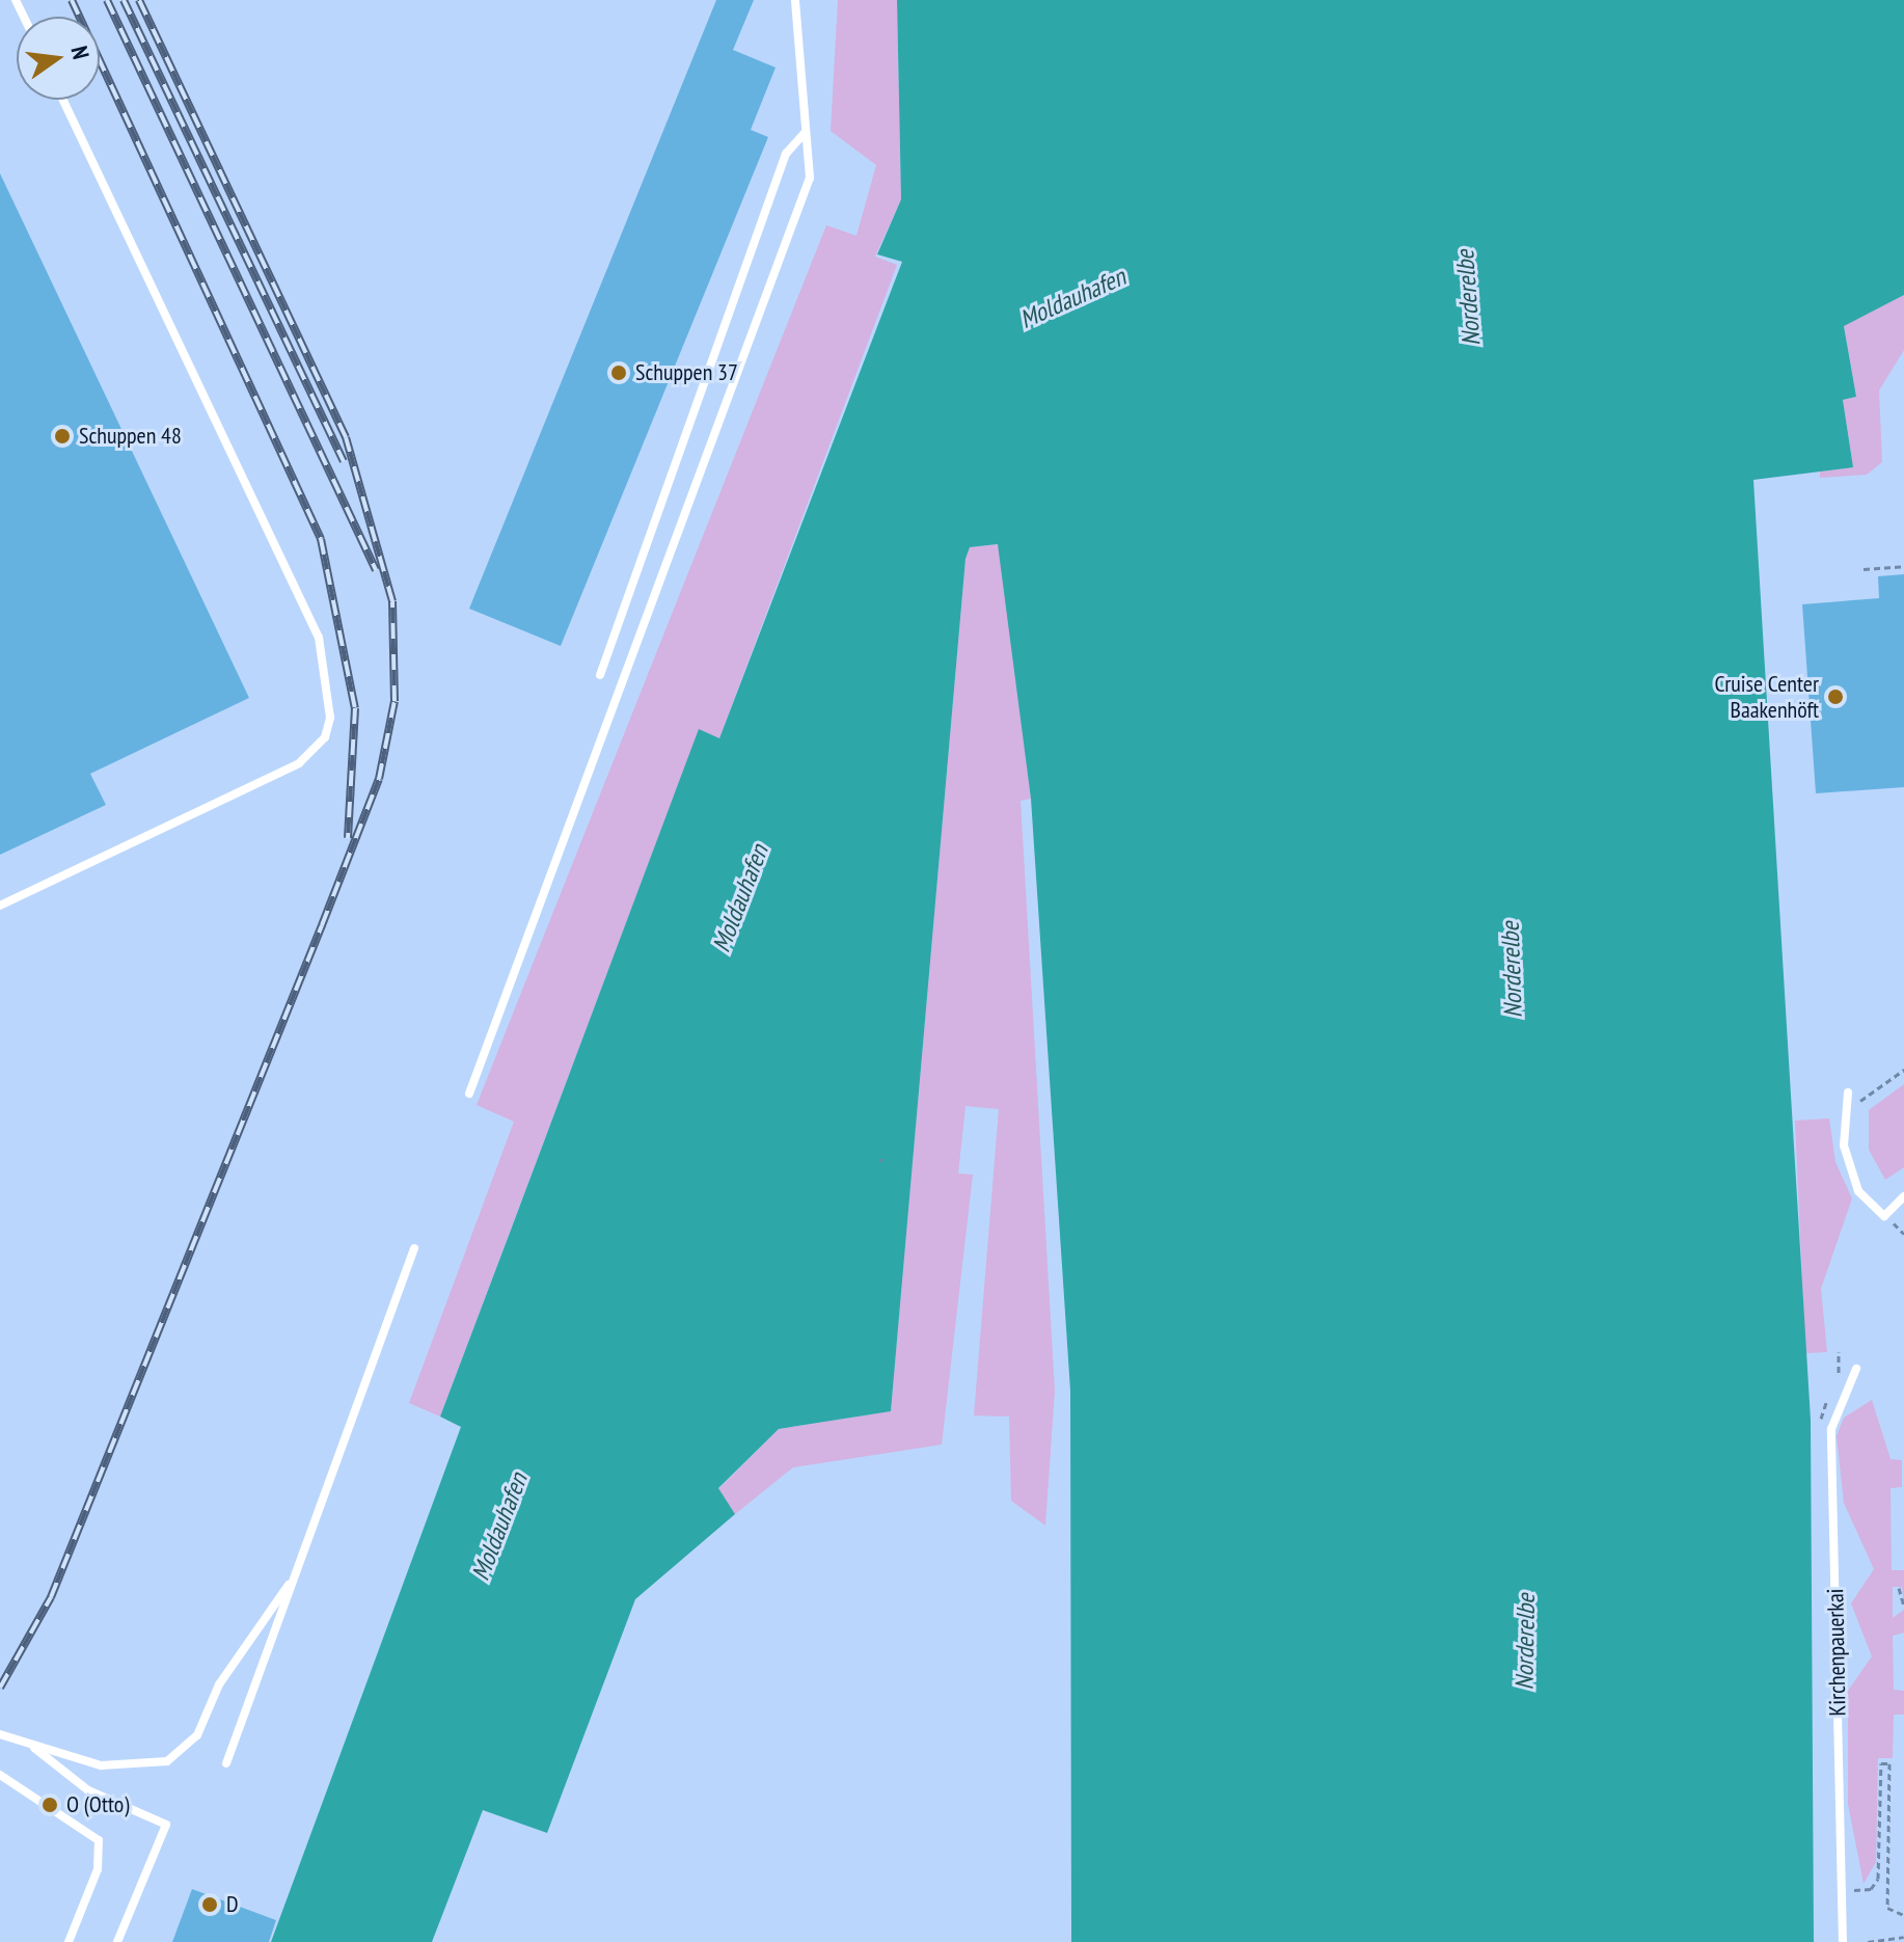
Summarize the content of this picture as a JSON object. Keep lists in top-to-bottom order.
{
  "streets": {
    "lane": ["Kirchenpauerkai"]
  },
  "water": ["Moldauhafen", "Norderelbe"],
  "places": [
    "Schuppen 37",
    "Schuppen 48",
    "Cruise Center Baakenhöft",
    "O (Otto)",
    "D"
  ],
  "north": "right"
}
